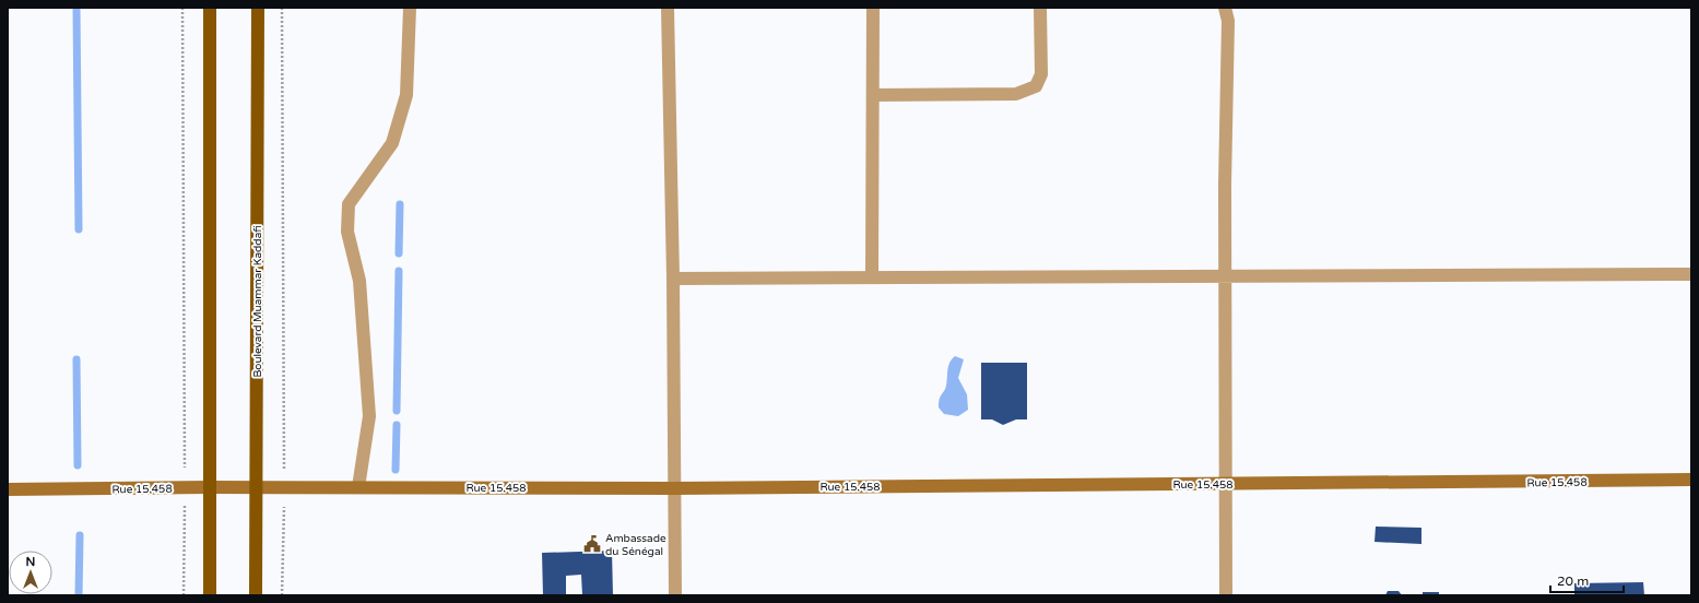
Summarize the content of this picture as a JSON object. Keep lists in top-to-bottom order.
{
  "streets": {
    "main road": ["Boulevard Muammar Kaddafi", "Rue 15.458"]
  },
  "crossings": [
    ["Boulevard Muammar Kaddafi", "Rue 15.458"]
  ],
  "places": {
    "public building": ["Ambassade du Sénégal"]
  },
  "scale_bar": "20 m",
  "north": "top"
}
